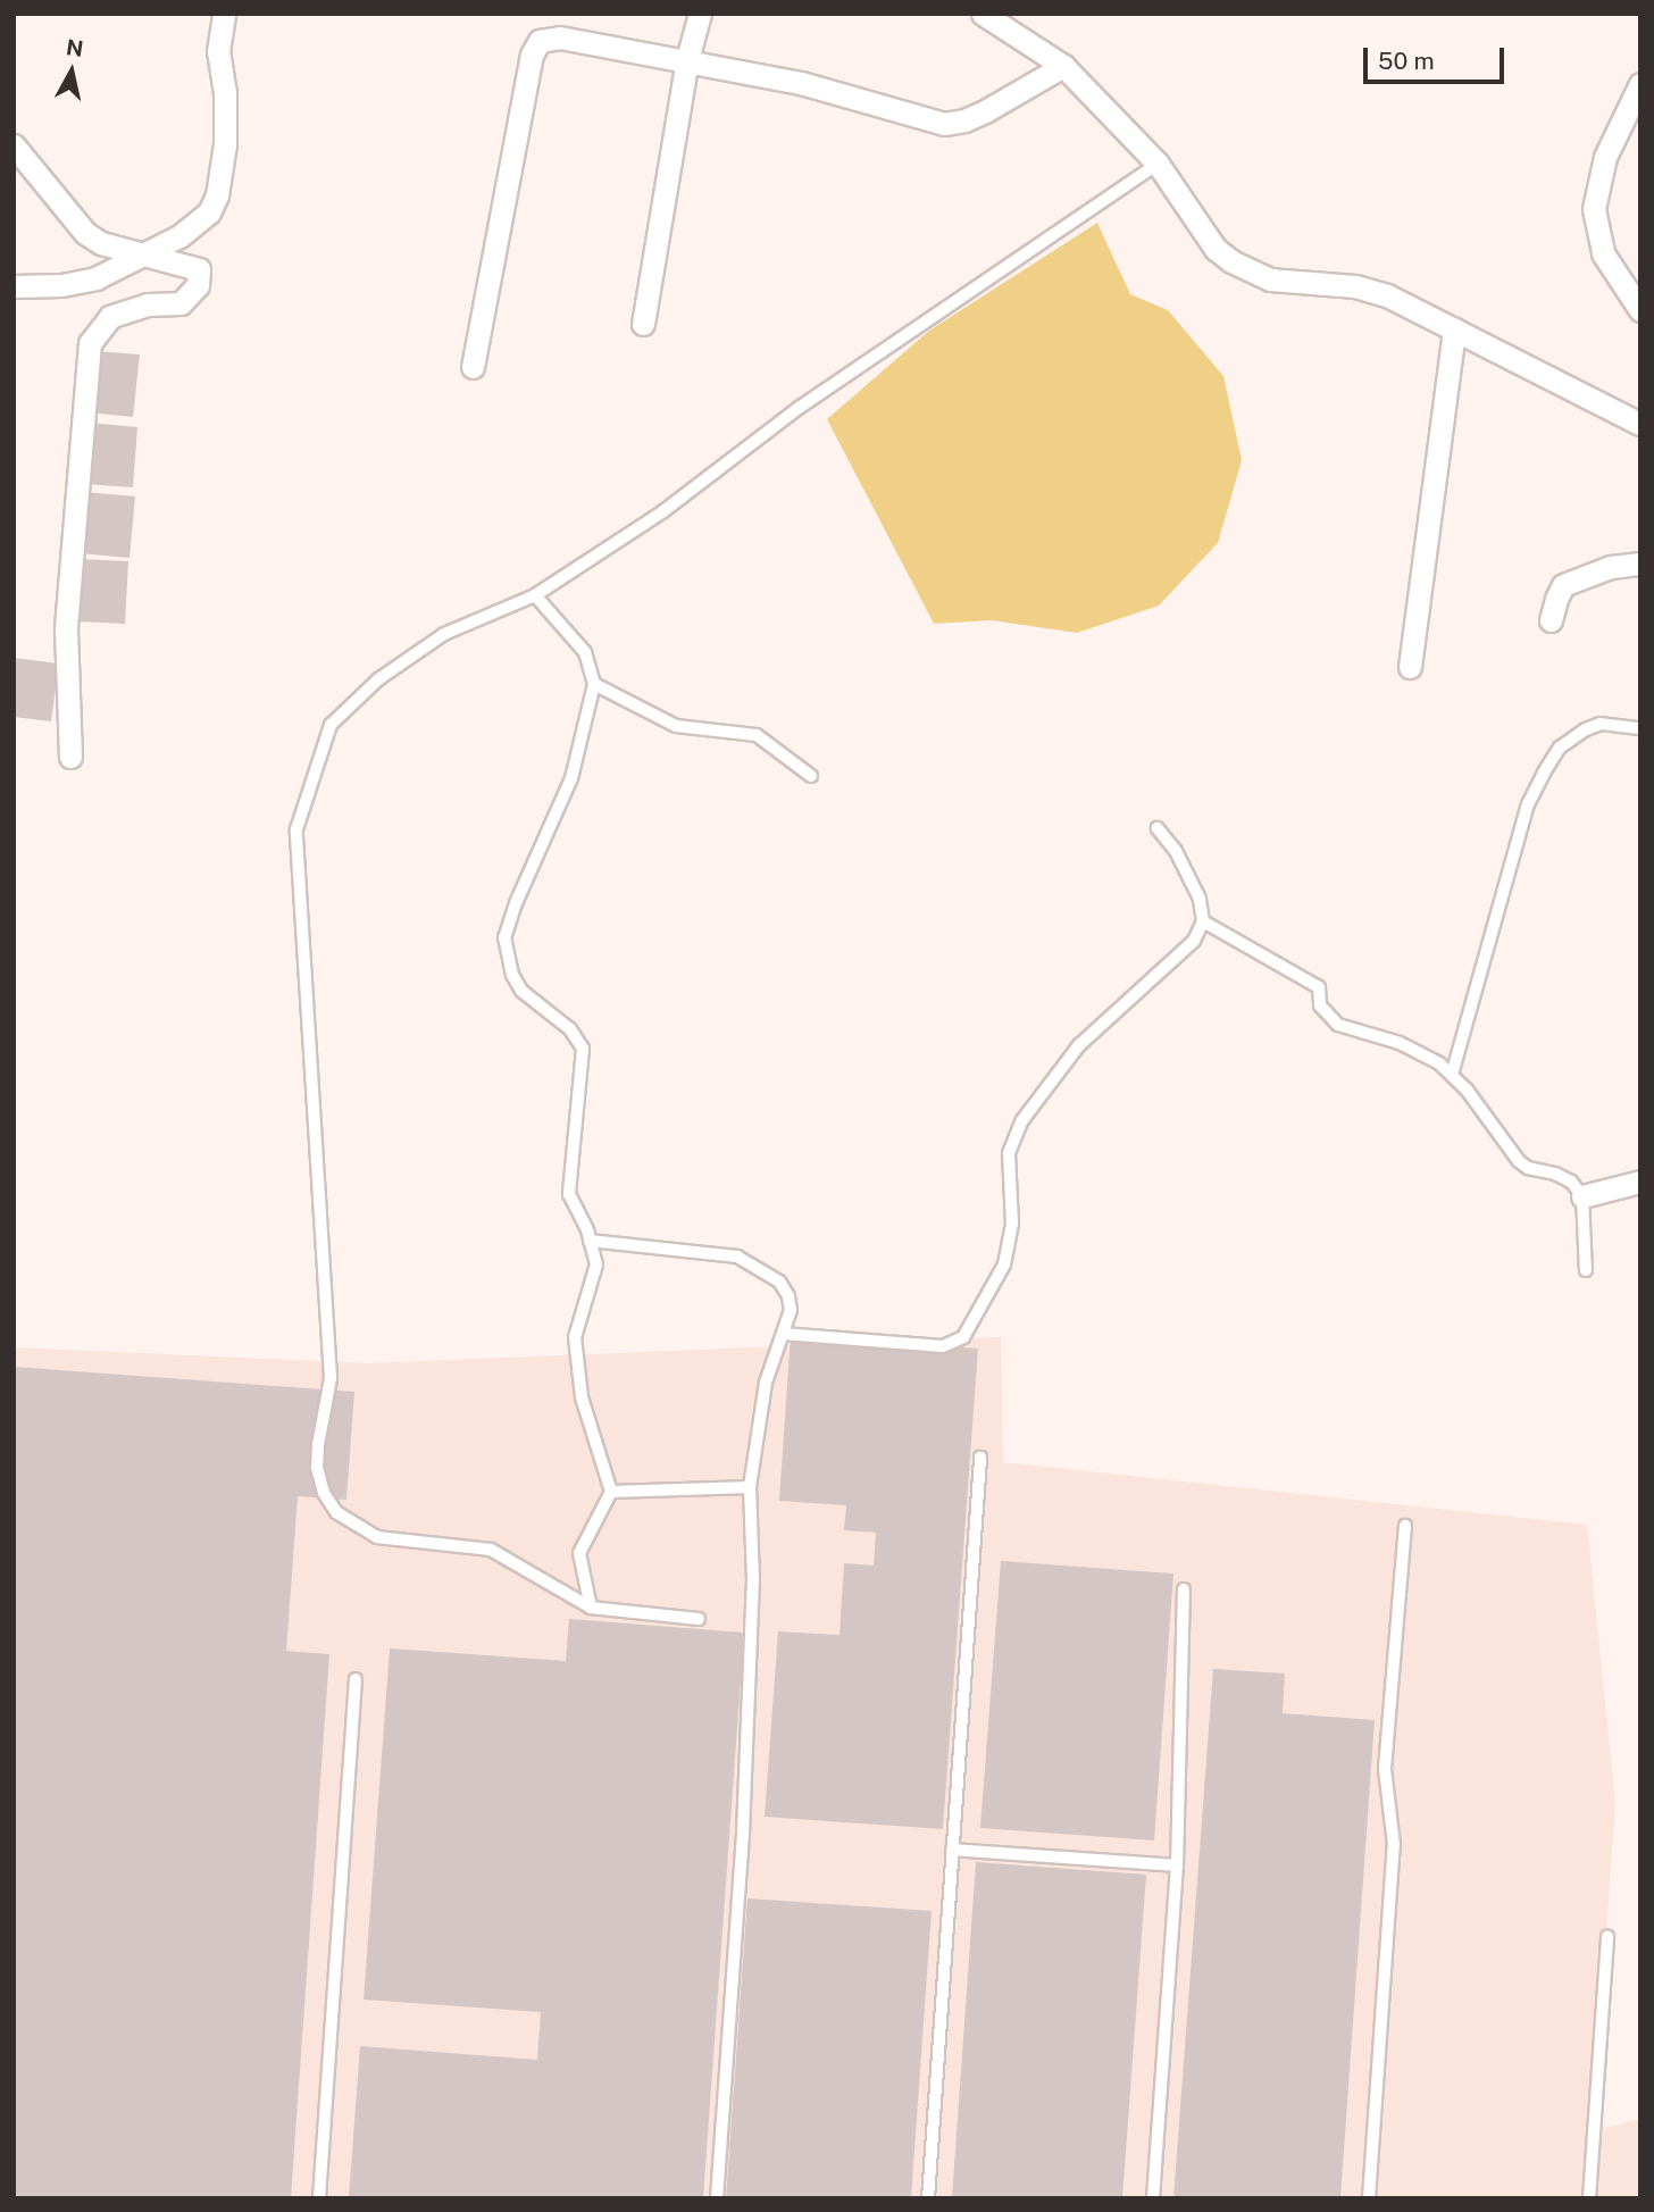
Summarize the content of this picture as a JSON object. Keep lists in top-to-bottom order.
{
  "scale_bar": "50 m",
  "north": "top"
}
